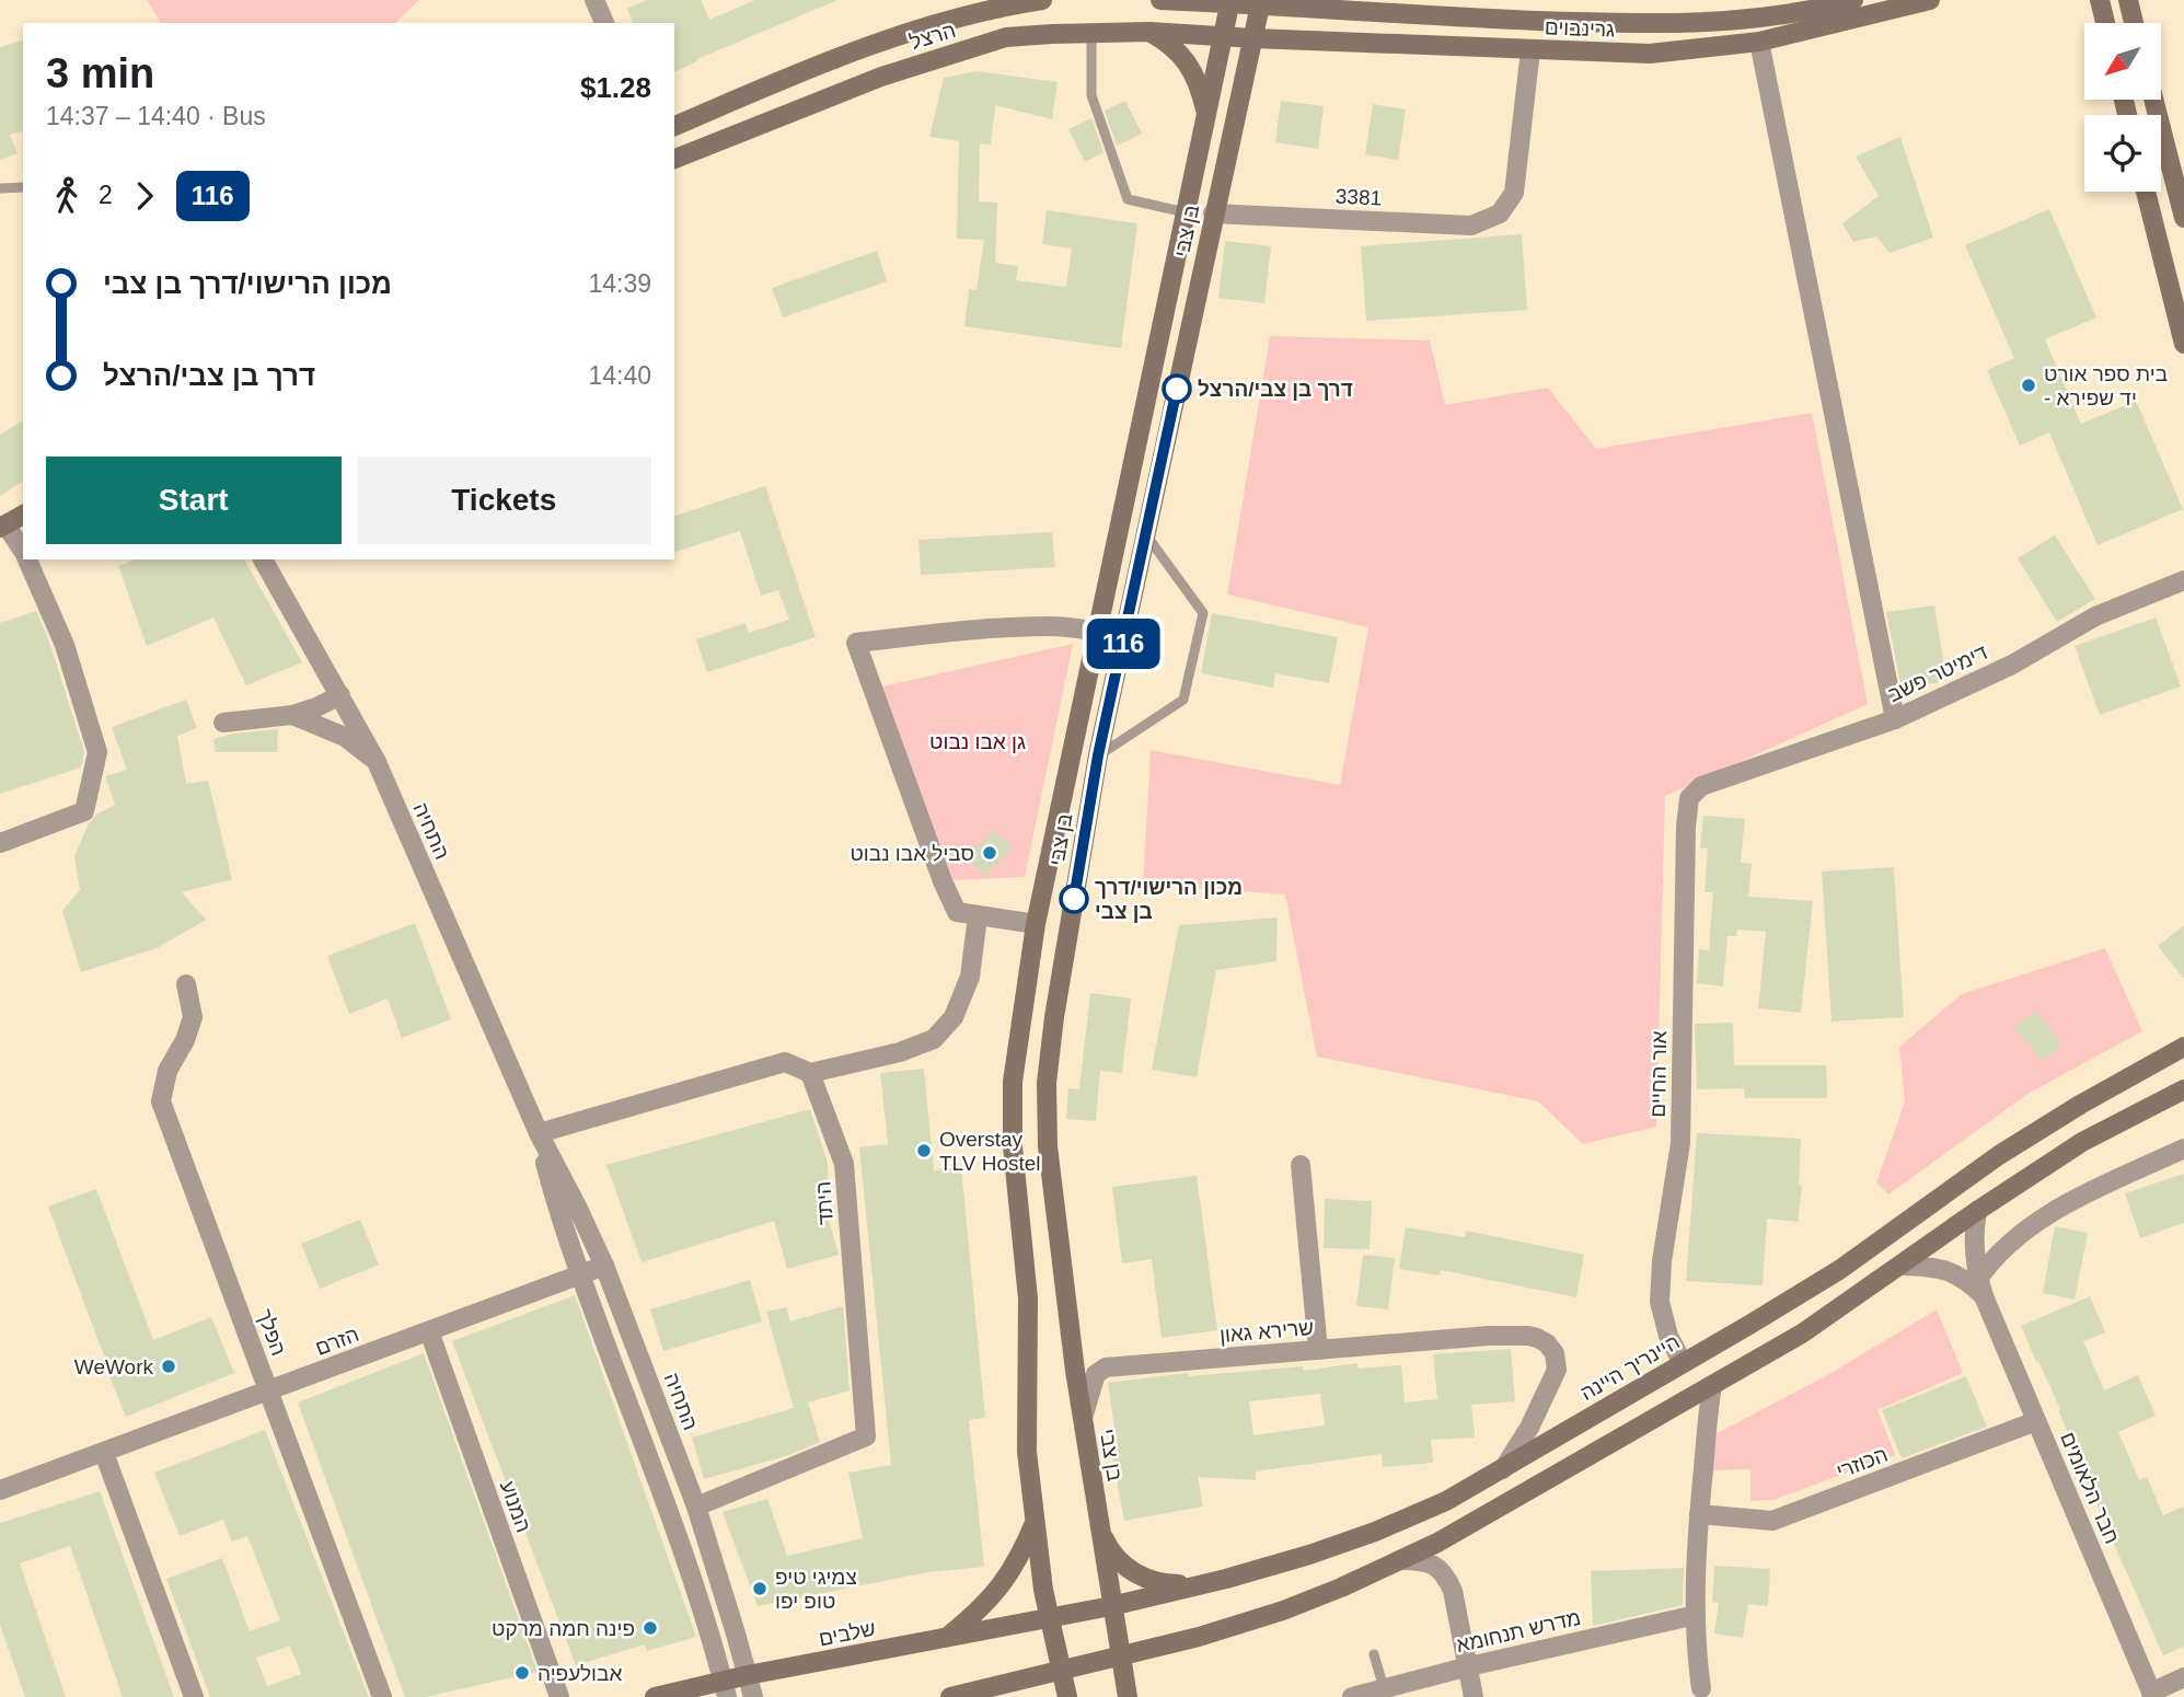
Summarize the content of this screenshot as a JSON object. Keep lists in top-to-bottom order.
{
  "streets": {
    "main road": [
      "גרינבוים",
      "הרצל",
      "בן צבי",
      "היינריך היינה",
      "שלבים"
    ],
    "street": [
      "3381",
      "דימיטר פשב",
      "התחיה",
      "אור החיים",
      "היתד",
      "שרירא גאון",
      "הפלך",
      "הזרם",
      "הכוזרי",
      "חבר הלאומים",
      "המנוע",
      "מדרש תנחומא"
    ]
  },
  "crossings": [
    ["גרינבוים", "הרצל"],
    ["גרינבוים", "3381"],
    ["גרינבוים", "בן צבי"],
    ["הרצל", "בן צבי"],
    ["3381", "בן צבי"],
    ["בן צבי", "שרירא גאון"],
    ["בן צבי", "היינריך היינה"],
    ["בן צבי", "שלבים"],
    ["דימיטר פשב", "אור החיים"],
    ["התחיה", "היתד"],
    ["התחיה", "הזרם"],
    ["התחיה", "שלבים"],
    ["אור החיים", "היינריך היינה"],
    ["שרירא גאון", "היינריך היינה"],
    ["הפלך", "הזרם"],
    ["הזרם", "המנוע"],
    ["היינריך היינה", "שלבים"],
    ["הכוזרי", "חבר הלאומים"]
  ],
  "parks": ["גן אבו נבוט"],
  "places": [
    "בית ספר אורט - יד שפירא",
    "דרך בן צבי/הרצל",
    "סביל אבו נבוט",
    "מכון הרישוי/דרך בן צבי",
    "Overstay TLV Hostel",
    "WeWork",
    "צמיגי טיפ טופ יפו",
    "פינה חמה מרקט",
    "אבולעפיה"
  ],
  "lines": ["bus line 116"],
  "north": "bottom left",
  "page": {
    "on_map": "116",
    "heading": ["3 min", "14:37 – 14:40 · Bus", "$1.28"],
    "legs": ["2", "116"],
    "list": [
      {
        "name": "מכון הרישוי/דרך בן צבי",
        "value": "14:39"
      },
      {
        "name": "דרך בן צבי/הרצל",
        "value": "14:40"
      }
    ],
    "buttons": ["Start", "Tickets"]
  }
}
